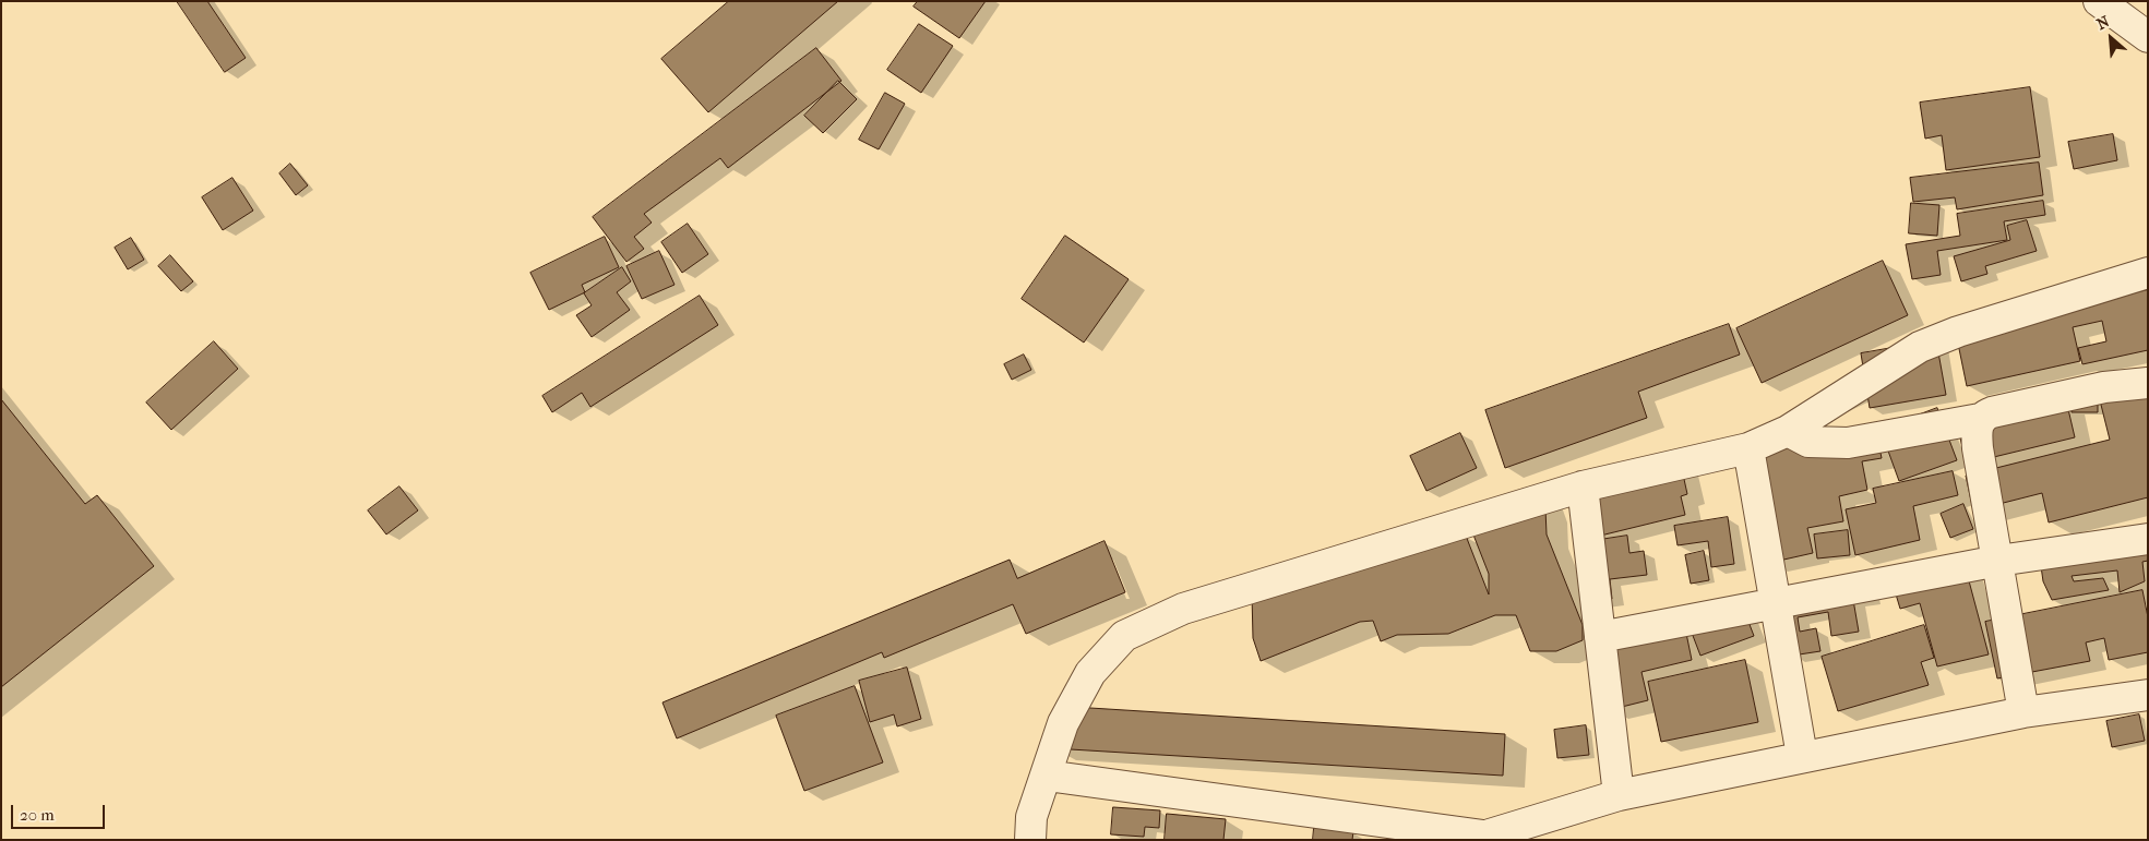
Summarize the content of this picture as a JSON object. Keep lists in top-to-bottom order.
{
  "scale_bar": "20 m",
  "north": "top left"
}
